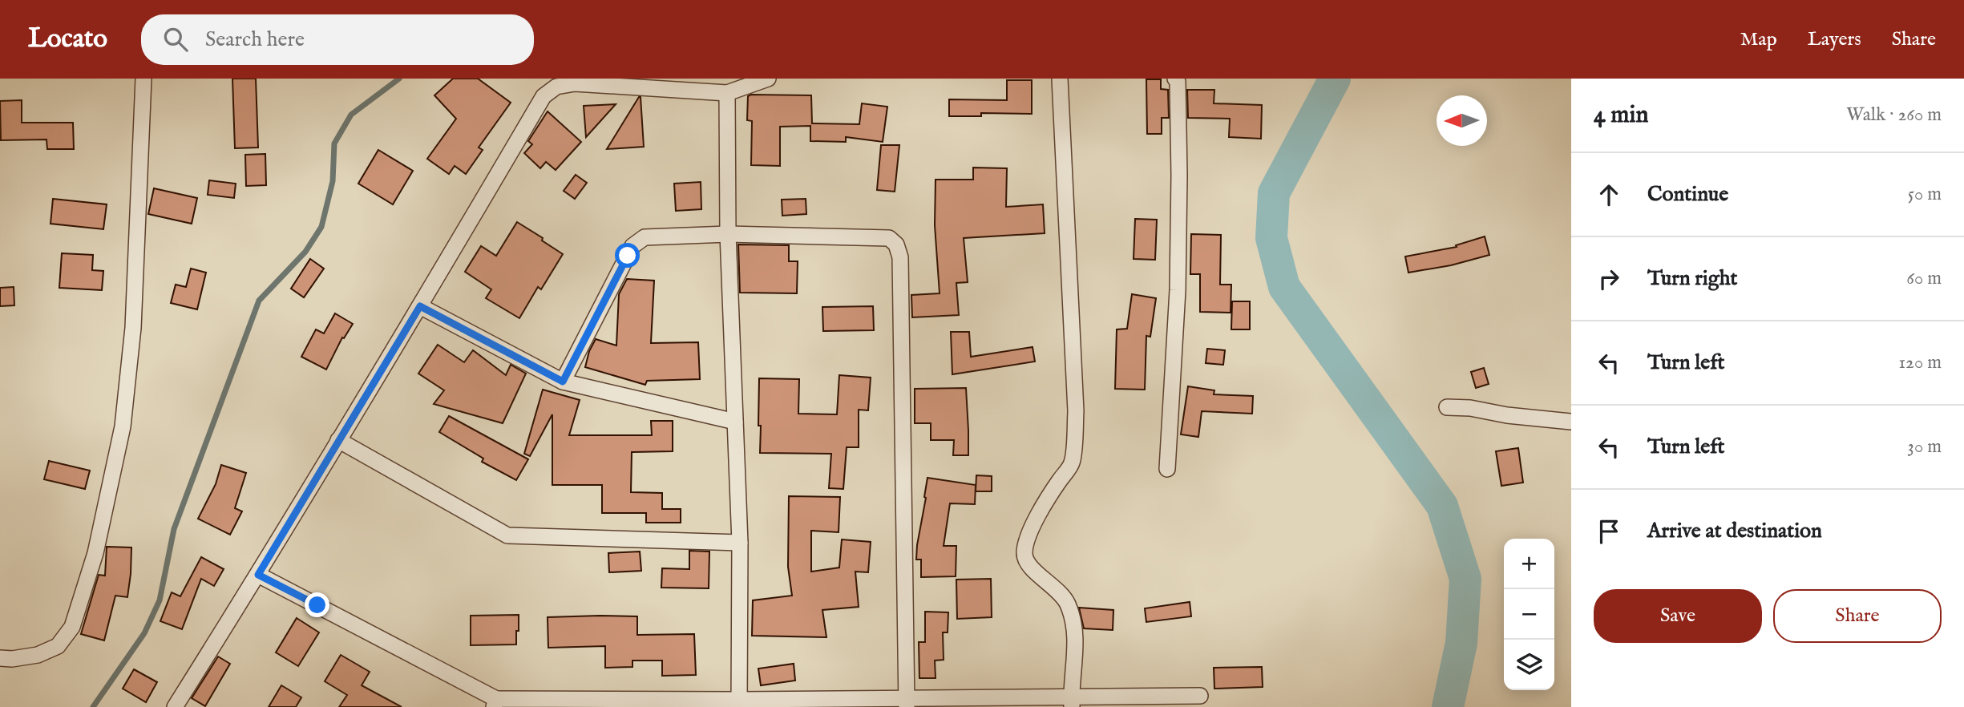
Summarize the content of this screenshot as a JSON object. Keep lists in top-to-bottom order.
{
  "north": "left",
  "page": {
    "header": "Locato",
    "search": "Search here",
    "nav": ["Map", "Layers", "Share"],
    "heading": ["4 min", "Walk · 260 m"],
    "list": [
      ["Continue", "50 m"],
      ["Turn right", "60 m"],
      ["Turn left", "120 m"],
      ["Turn left", "30 m"],
      "Arrive at destination"
    ],
    "map_buttons": ["+", "−"],
    "buttons": ["Save", "Share"]
  }
}
